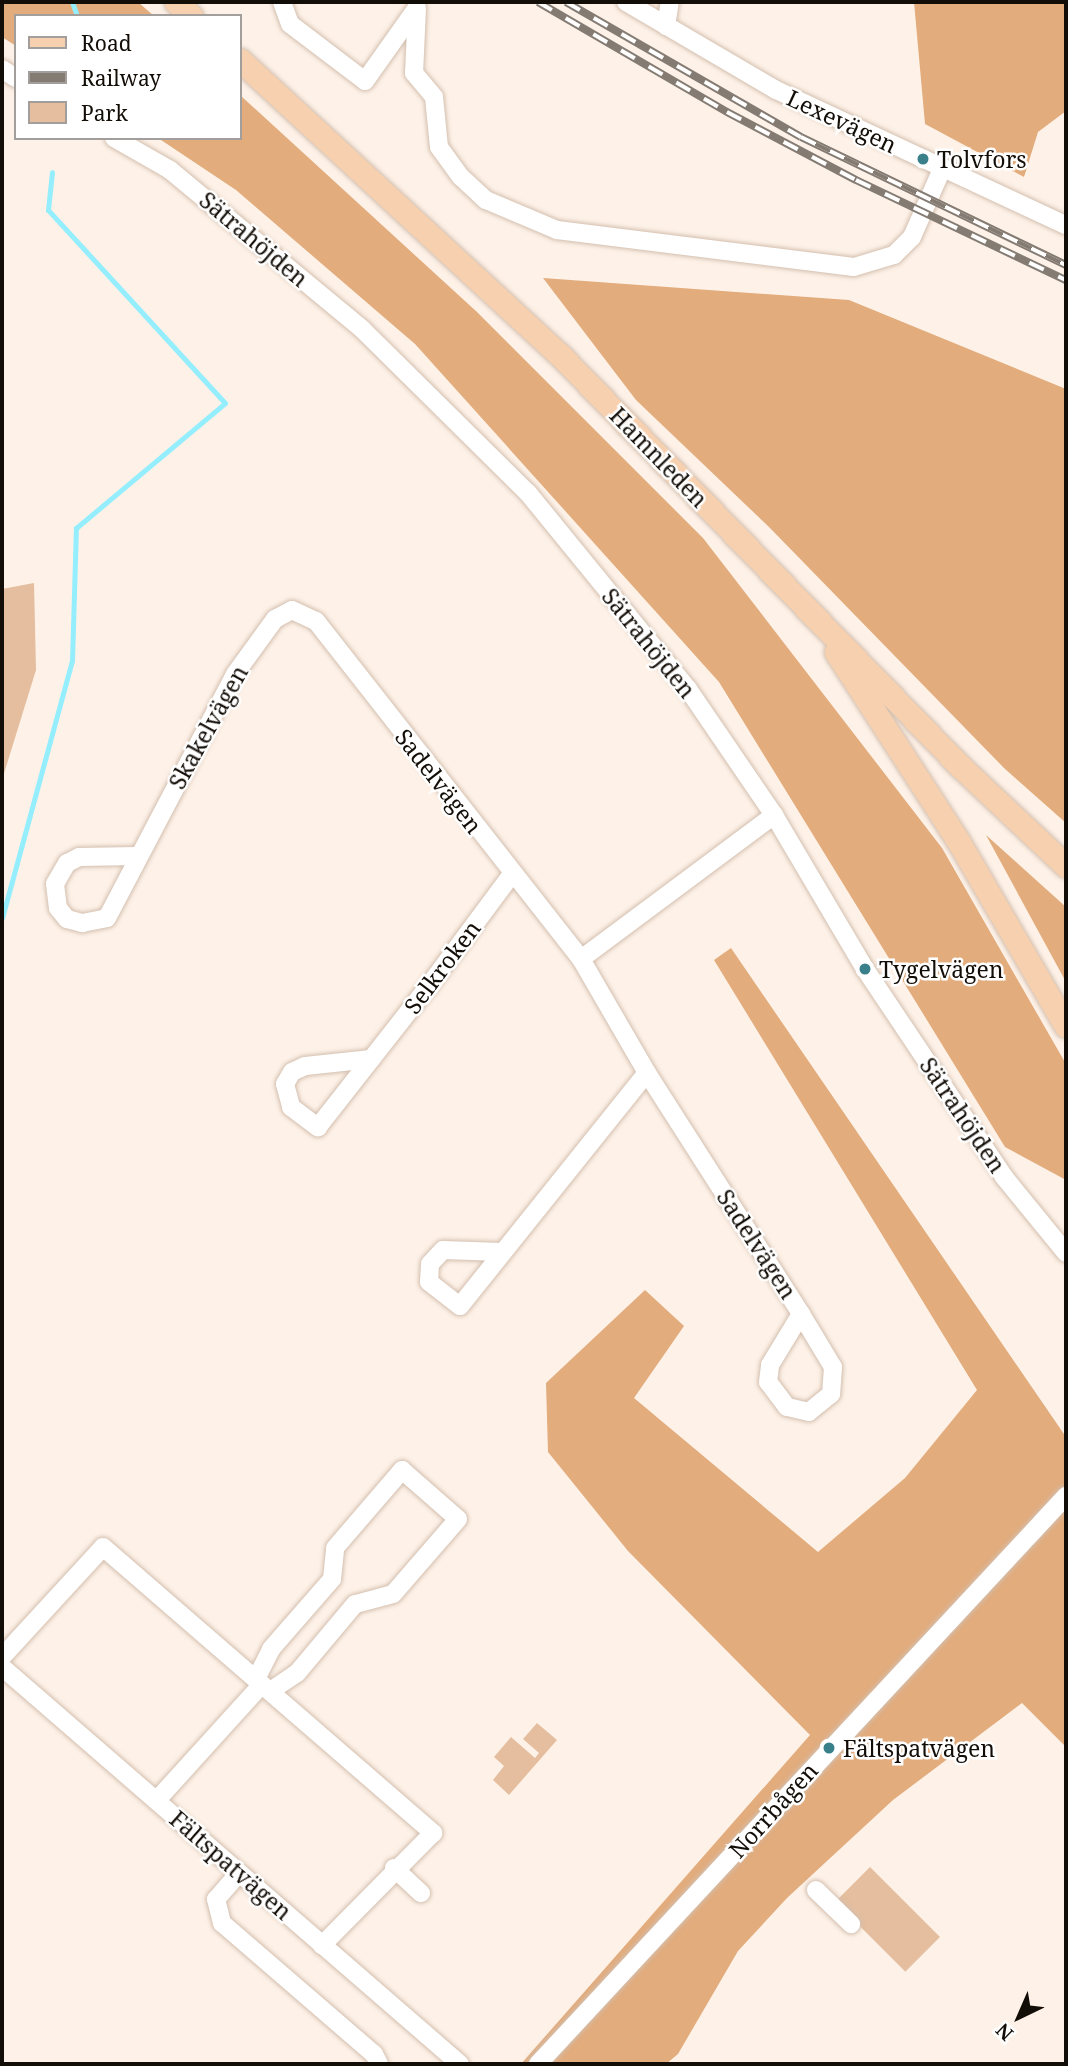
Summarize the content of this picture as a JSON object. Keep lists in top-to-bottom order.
{
  "streets": {
    "main road": ["Hamnleden"],
    "street": [
      "Lexevägen",
      "Sätrahöjden",
      "Skakelvägen",
      "Sadelvägen",
      "Selkroken",
      "Norrbågen",
      "Fältspatvägen"
    ]
  },
  "crossings": [
    ["Skakelvägen", "Sadelvägen"],
    ["Sadelvägen", "Selkroken"]
  ],
  "places": ["Tolvfors", "Tygelvägen", "Fältspatvägen"],
  "legend": ["Road", "Railway", "Park"],
  "north": "bottom left"
}
